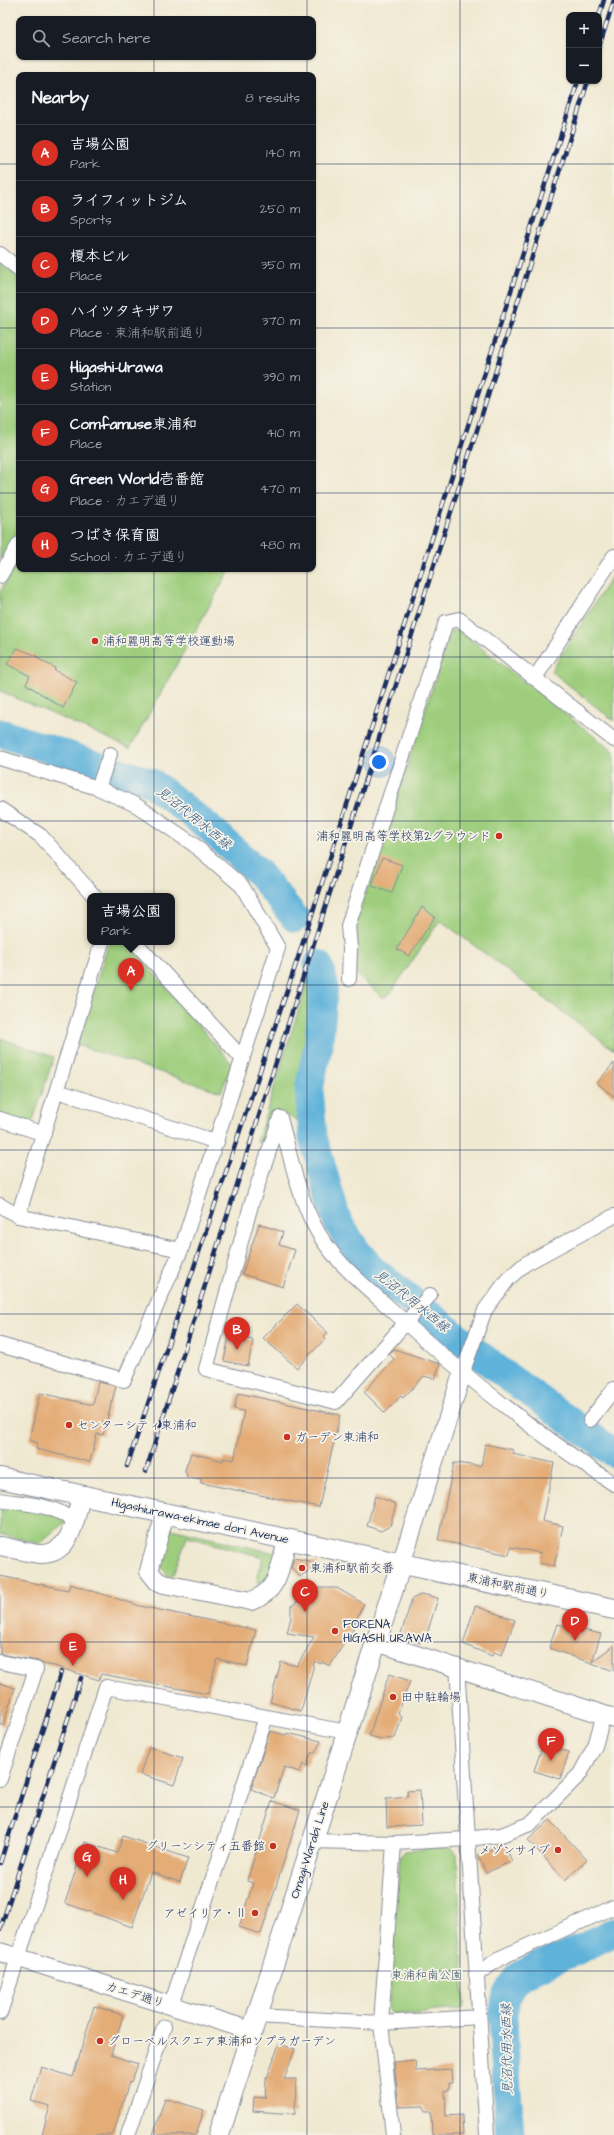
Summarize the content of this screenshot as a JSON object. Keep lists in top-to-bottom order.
{
  "streets": {
    "main road": ["Higashiurawa-ekimae dori Avenue", "東浦和駅前通り", "Omagi-Warabi Line"],
    "street": ["カエデ通り"]
  },
  "crossings": [
    ["Higashiurawa-ekimae dori Avenue", "東浦和駅前通り"],
    ["Higashiurawa-ekimae dori Avenue", "Omagi-Warabi Line"],
    ["東浦和駅前通り", "Omagi-Warabi Line"],
    ["Omagi-Warabi Line", "カエデ通り"]
  ],
  "water": ["見沼代用水西縁"],
  "parks": ["東浦和南公園"],
  "places": [
    "浦和麗明高等学校運動場",
    "浦和麗明高等学校第2グラウンド",
    "センターシティ東浦和",
    "ガーデン東浦和",
    "東浦和駅前交番",
    "FORENA HIGASHI URAWA",
    "田中駐輪場",
    "グリーンシティ五番館",
    "メゾンサイブ",
    "アゼイリア・Ⅱ",
    "グローベルスクエア東浦和ソプラガーデン"
  ],
  "page": {
    "map_buttons": ["+", "−"],
    "search": "Search here",
    "heading": ["Nearby", "8 results"],
    "list": [
      {
        "mark": "A",
        "name": "吉場公園",
        "note": "Park",
        "value": "140 m"
      },
      {
        "mark": "B",
        "name": "ライフィットジム",
        "note": "Sports",
        "value": "250 m"
      },
      {
        "mark": "C",
        "name": "榎本ビル",
        "note": "Place",
        "value": "350 m"
      },
      {
        "mark": "D",
        "name": "ハイツタキザワ",
        "note": "Place · 東浦和駅前通り",
        "value": "370 m"
      },
      {
        "mark": "E",
        "name": "Higashi-Urawa",
        "note": "Station",
        "value": "390 m"
      },
      {
        "mark": "F",
        "name": "Comfamuse東浦和",
        "note": "Place",
        "value": "410 m"
      },
      {
        "mark": "G",
        "name": "Green World壱番館",
        "note": "Place · カエデ通り",
        "value": "470 m"
      },
      {
        "mark": "H",
        "name": "つばき保育園",
        "note": "School · カエデ通り",
        "value": "480 m"
      }
    ],
    "popup": ["吉場公園", "Park"],
    "pins": [
      "A",
      "B",
      "C",
      "D",
      "E",
      "F",
      "G",
      "H"
    ]
  }
}
